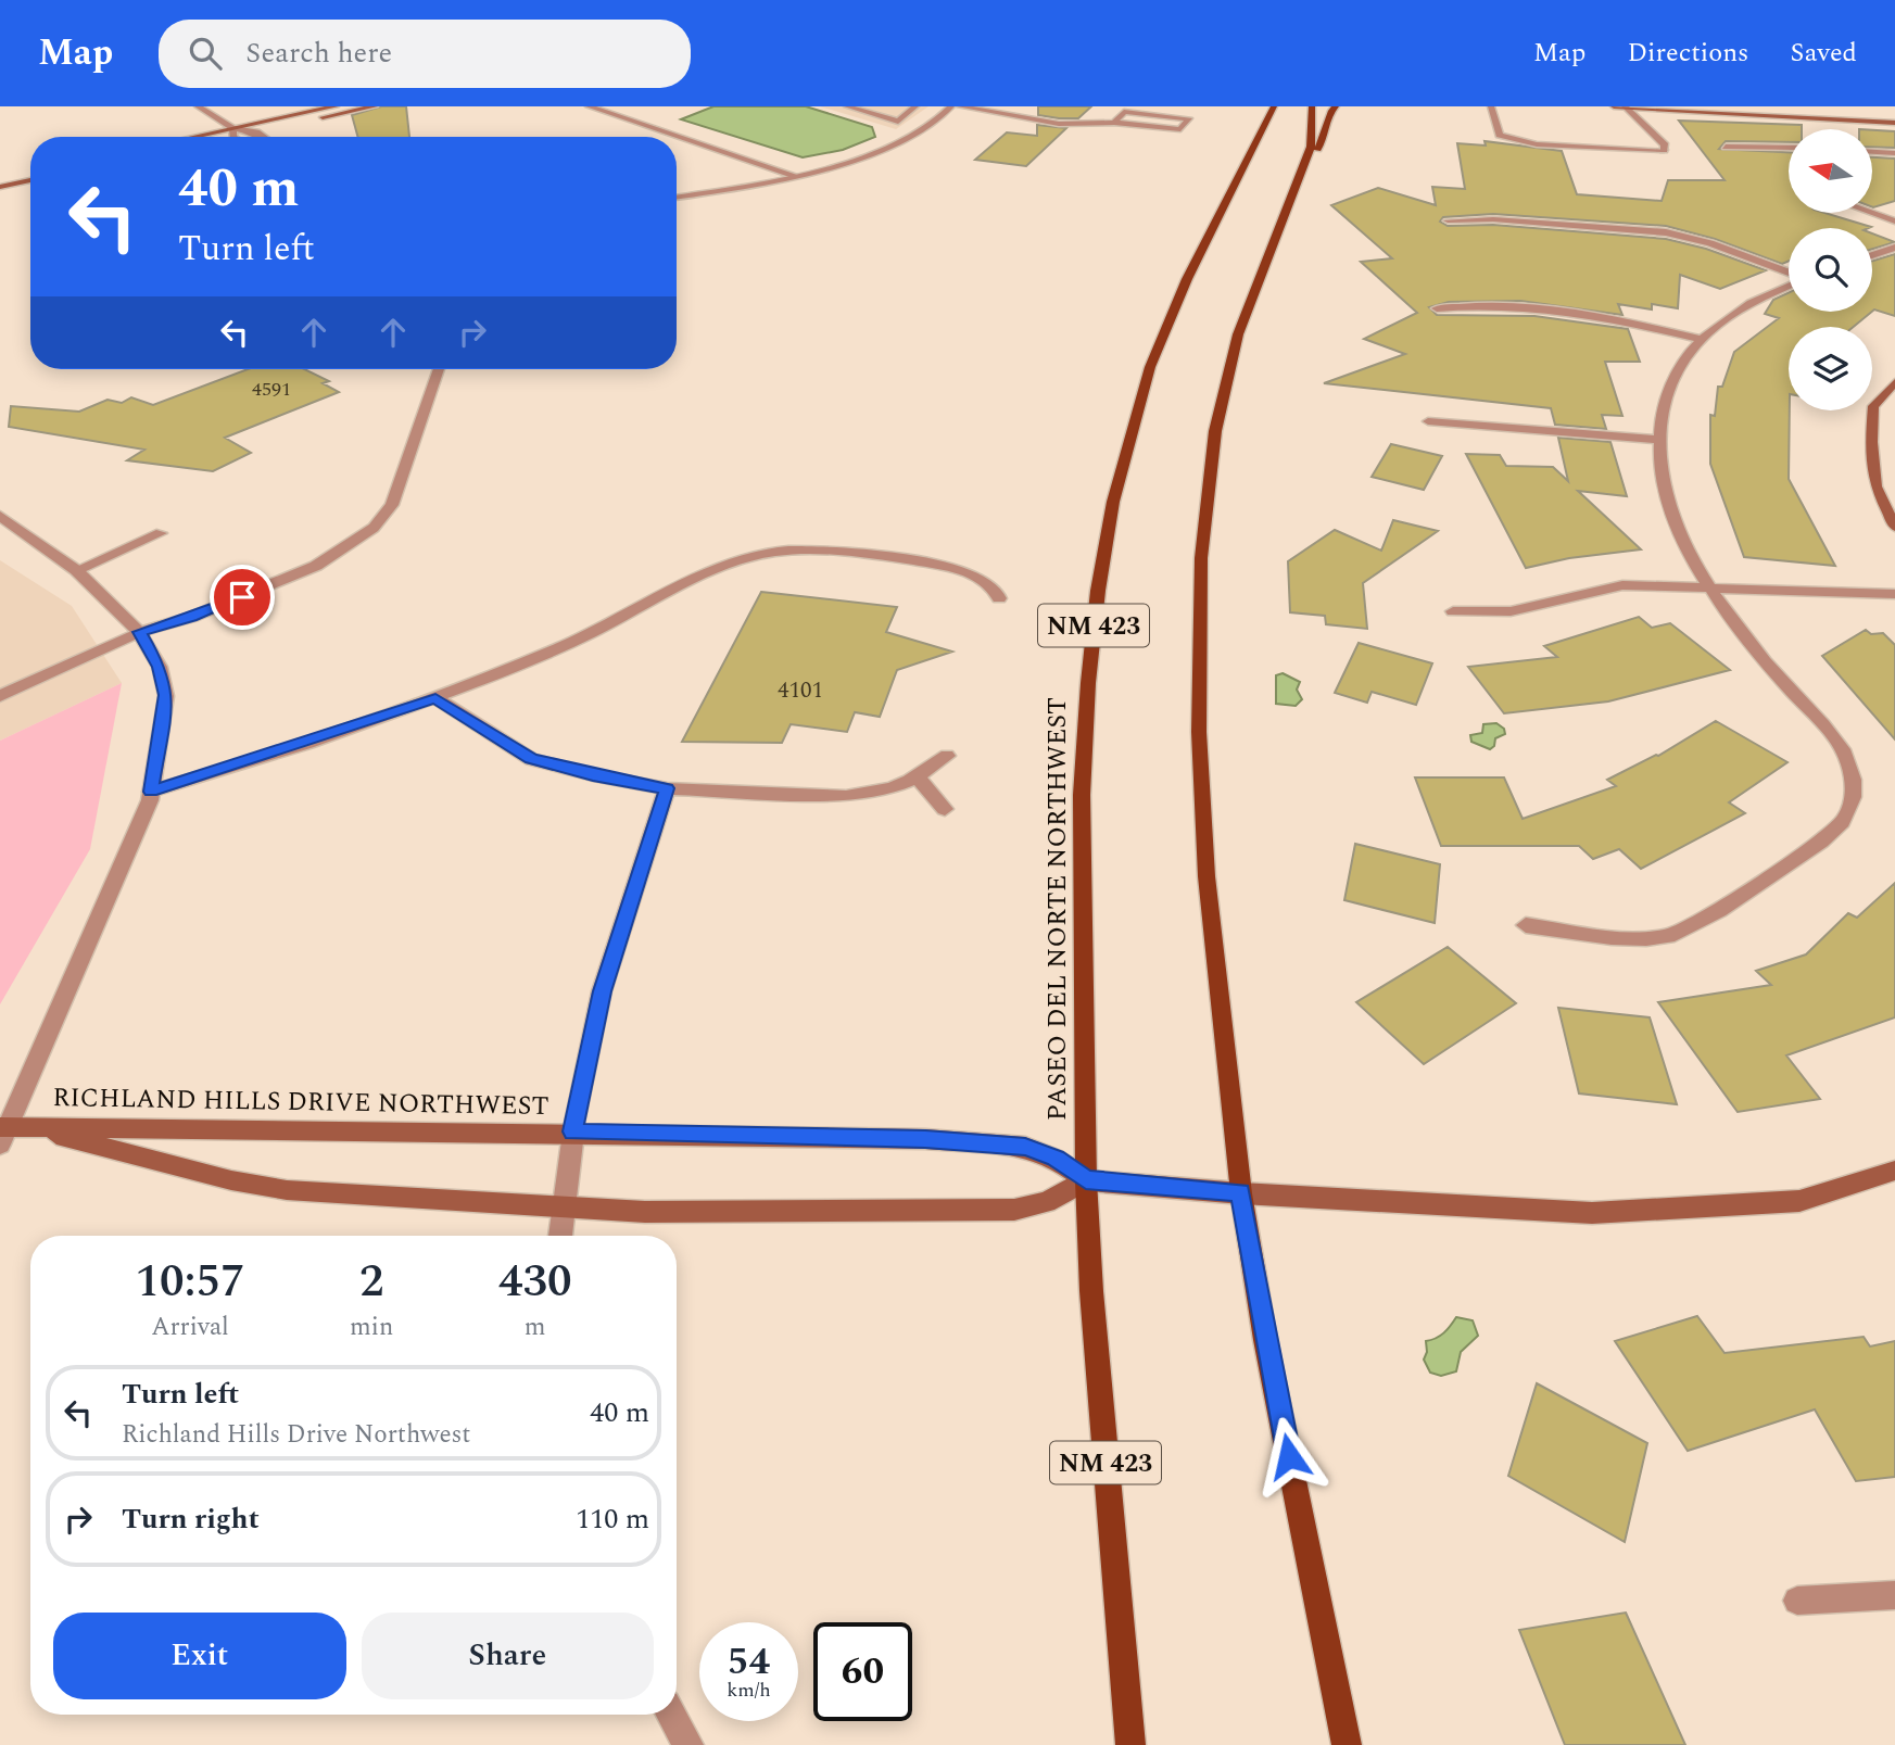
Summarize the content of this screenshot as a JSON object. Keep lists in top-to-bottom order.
{
  "streets": {
    "main road": ["NM 423", "PASEO DEL NORTE NORTHWEST"],
    "street": ["RICHLAND HILLS DRIVE NORTHWEST"]
  },
  "crossings": [
    ["PASEO DEL NORTE NORTHWEST", "RICHLAND HILLS DRIVE NORTHWEST"]
  ],
  "house_numbers": ["4591", "4101"],
  "north": "left",
  "page": {
    "header": "Map",
    "search": "Search here",
    "nav": ["Map", "Directions", "Saved"],
    "turn": ["40 m", "Turn left"],
    "eta": [
      "10:57",
      "Arrival",
      "2",
      "min",
      "430",
      "m"
    ],
    "list": [
      {
        "name": "Turn left",
        "note": "Richland Hills Drive Northwest",
        "value": "40 m"
      },
      {
        "name": "Turn right",
        "value": "110 m"
      }
    ],
    "buttons": ["Exit", "Share"],
    "speed": "54 km/h",
    "limit": "60"
  }
}
